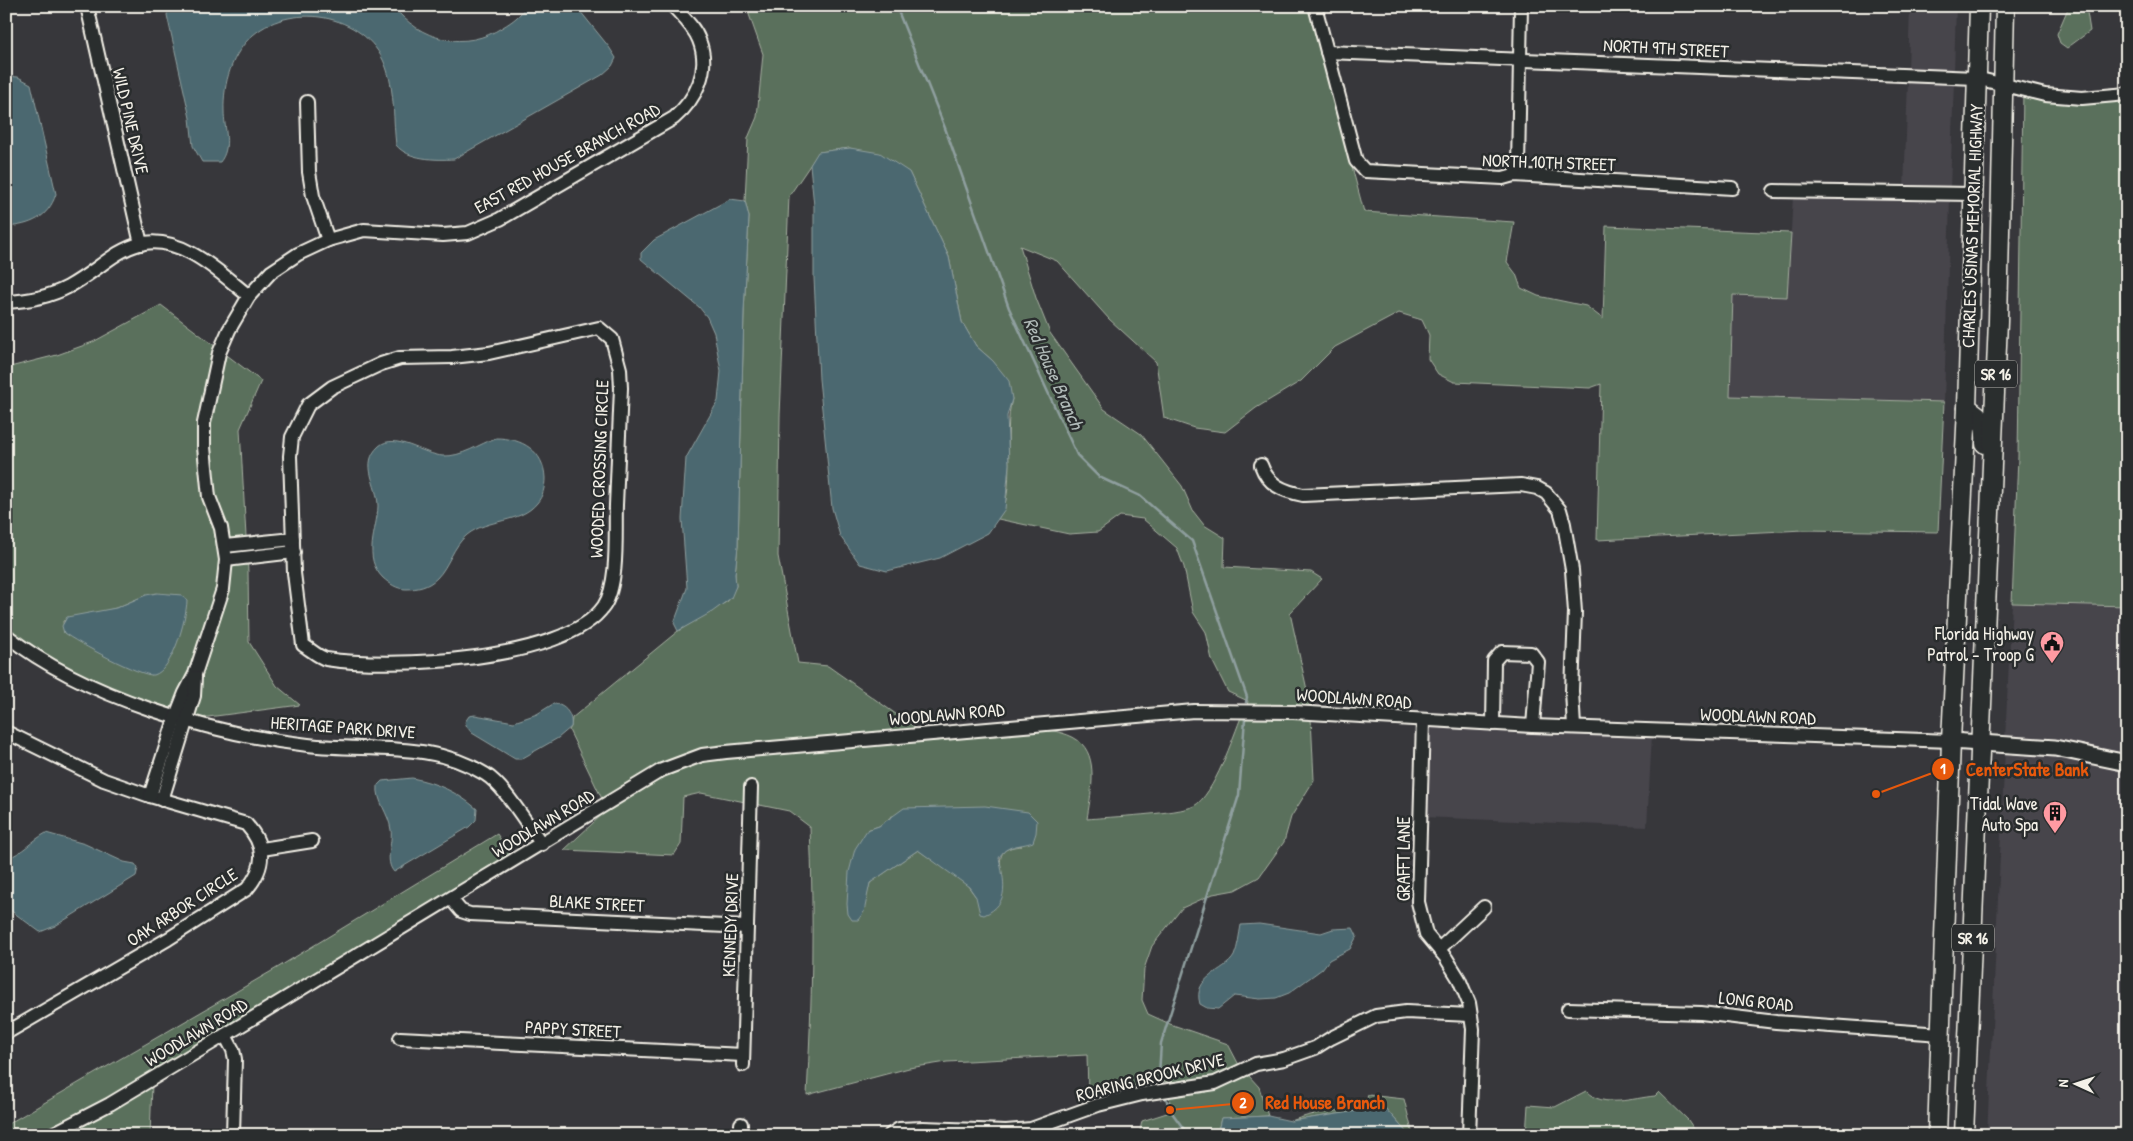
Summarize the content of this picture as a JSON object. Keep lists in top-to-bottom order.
{
  "streets": {
    "highway": ["CHARLES USINAS MEMORIAL HIGHWAY", "SR 16"],
    "street": [
      "NORTH 9TH STREET",
      "WILD PINE DRIVE",
      "EAST RED HOUSE BRANCH ROAD",
      "NORTH 10TH STREET",
      "WOODED CROSSING CIRCLE",
      "WOODLAWN ROAD",
      "HERITAGE PARK DRIVE",
      "GRAFFT LANE",
      "BLAKE STREET",
      "OAK ARBOR CIRCLE",
      "KENNEDY DRIVE",
      "LONG ROAD",
      "PAPPY STREET",
      "ROARING BROOK DRIVE"
    ]
  },
  "crossings": [
    ["NORTH 9TH STREET", "NORTH 10TH STREET"],
    ["NORTH 9TH STREET", "CHARLES USINAS MEMORIAL HIGHWAY"],
    ["EAST RED HOUSE BRANCH ROAD", "HERITAGE PARK DRIVE"],
    ["CHARLES USINAS MEMORIAL HIGHWAY", "WOODLAWN ROAD"],
    ["CHARLES USINAS MEMORIAL HIGHWAY", "LONG ROAD"],
    ["WOODLAWN ROAD", "HERITAGE PARK DRIVE"],
    ["WOODLAWN ROAD", "GRAFFT LANE"],
    ["WOODLAWN ROAD", "BLAKE STREET"],
    ["GRAFFT LANE", "ROARING BROOK DRIVE"],
    ["BLAKE STREET", "KENNEDY DRIVE"],
    ["KENNEDY DRIVE", "PAPPY STREET"]
  ],
  "water": ["Red House Branch"],
  "places": {
    "public building": ["Florida Highway Patrol - Troop G"],
    "other": ["CenterState Bank", "Red House Branch"],
    "building": ["Tidal Wave Auto Spa"]
  },
  "north": "left"
}
